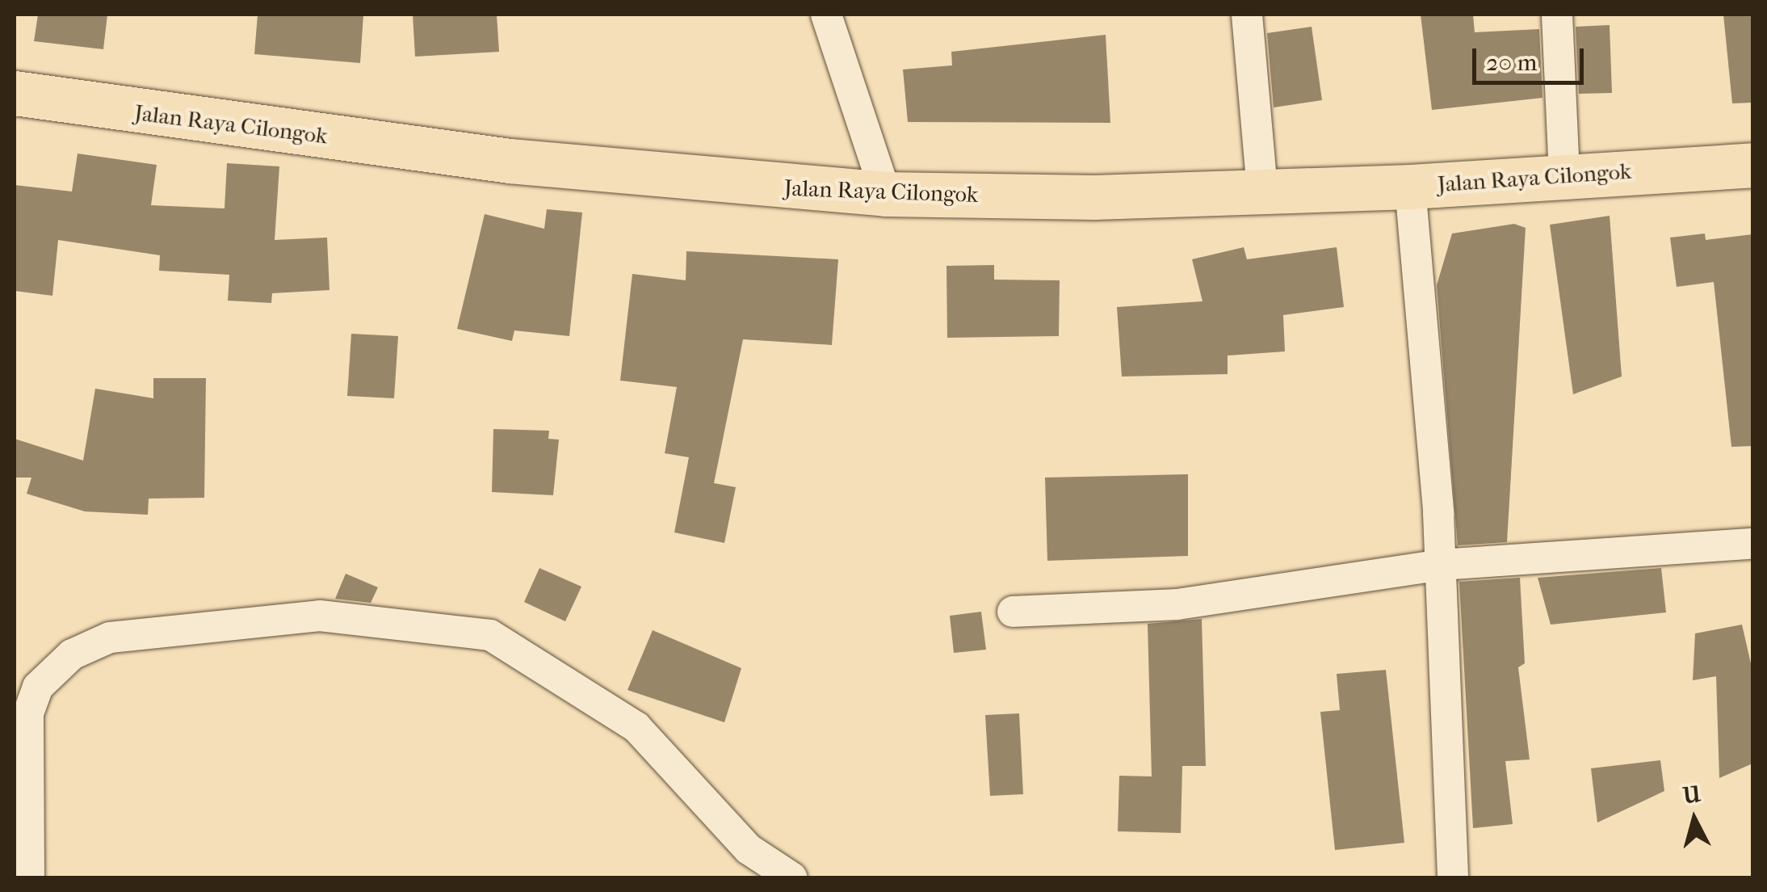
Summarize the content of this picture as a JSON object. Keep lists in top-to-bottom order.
{
  "streets": {
    "highway": ["Jalan Raya Cilongok"]
  },
  "scale_bar": "20 m",
  "north": "top"
}
